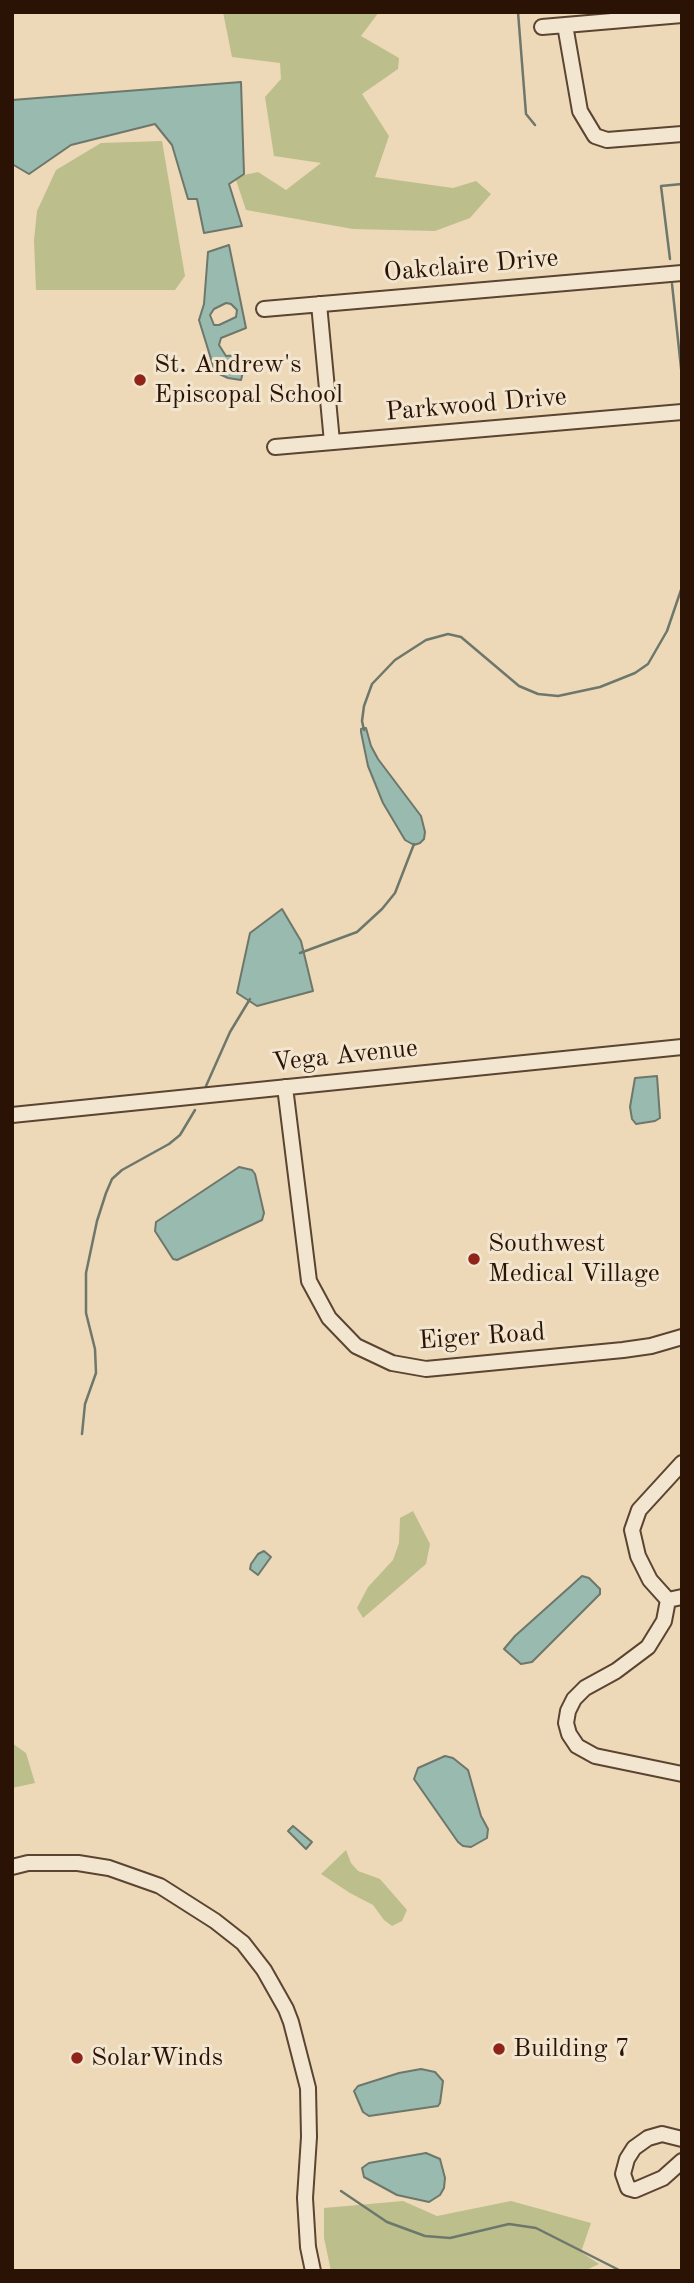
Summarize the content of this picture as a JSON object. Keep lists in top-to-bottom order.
{
  "streets": {
    "street": [
      "Oakclaire Drive",
      "Parkwood Drive",
      "Vega Avenue",
      "Eiger Road"
    ]
  },
  "crossings": [
    ["Vega Avenue", "Eiger Road"]
  ],
  "places": [
    "St. Andrew's Episcopal School",
    "Southwest Medical Village",
    "Building 7",
    "SolarWinds"
  ]
}
